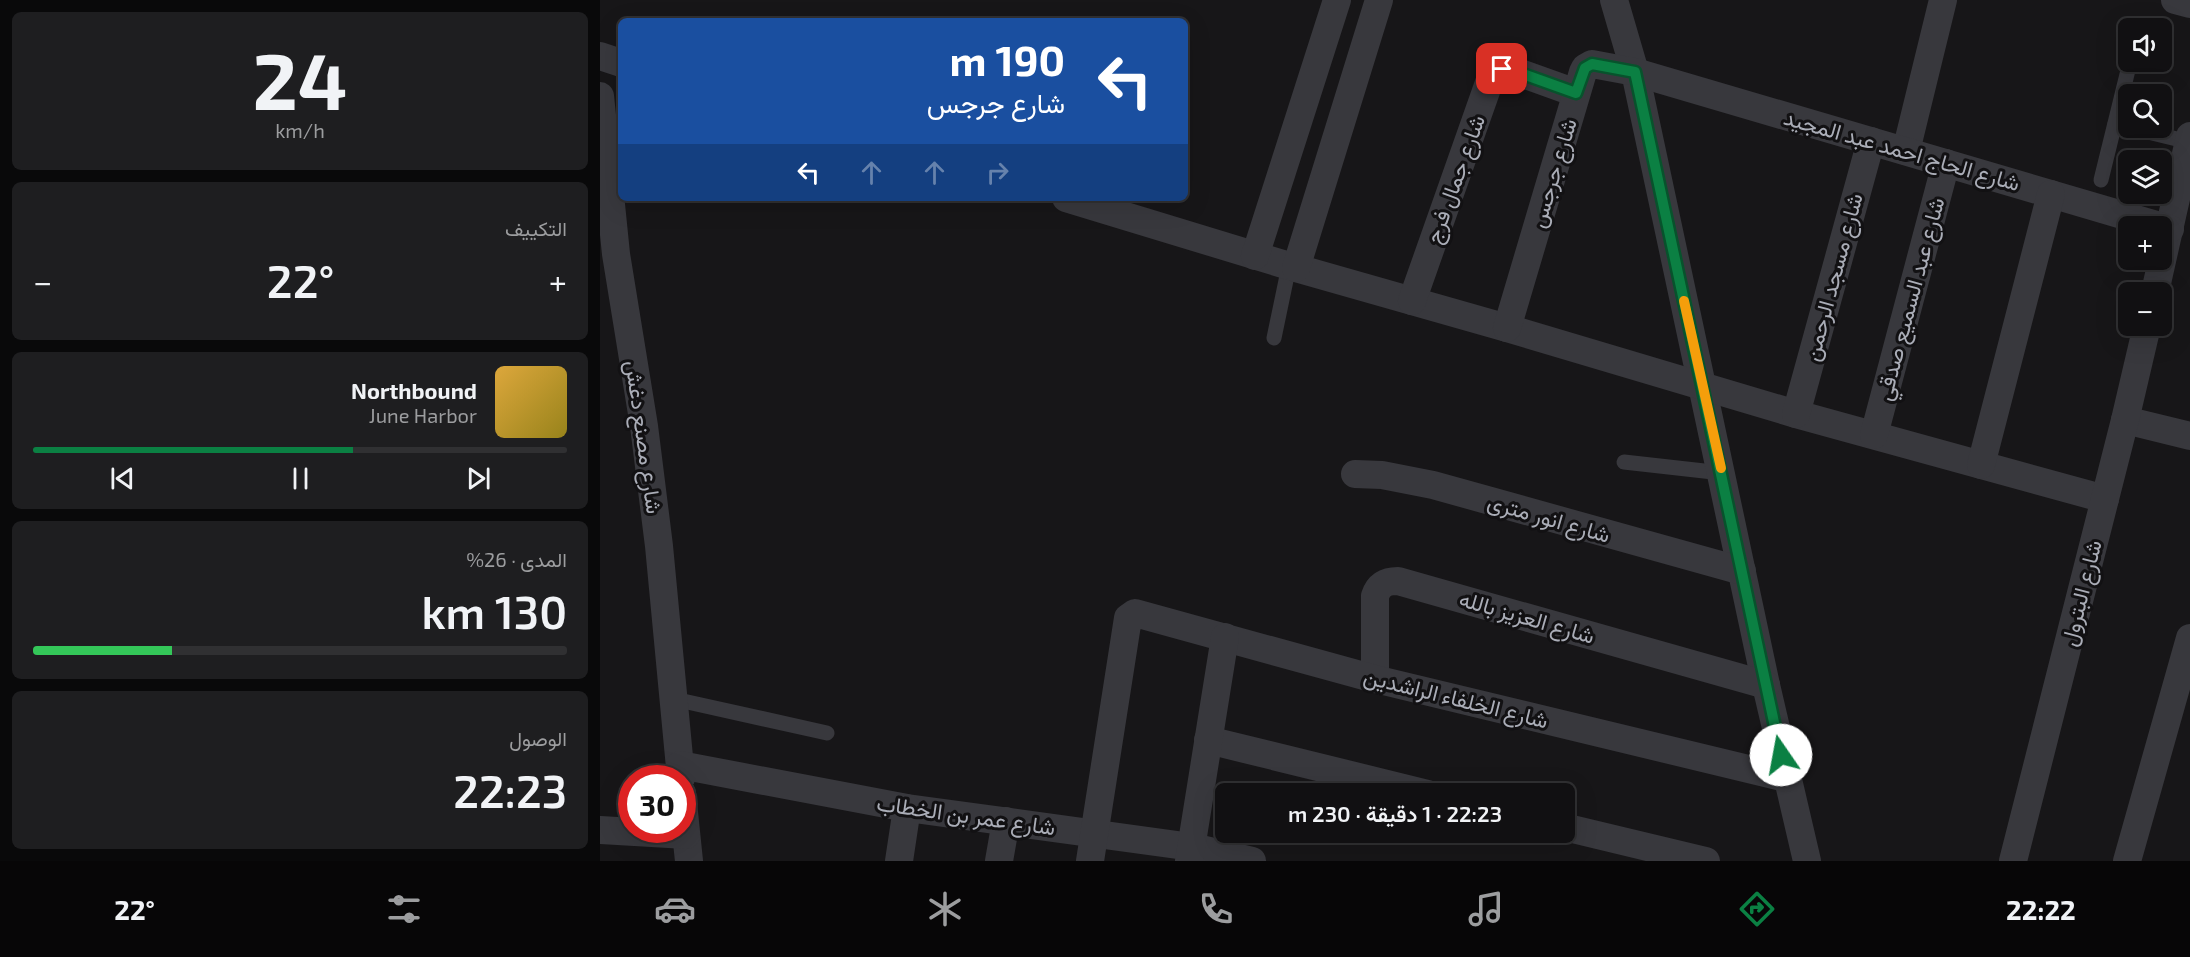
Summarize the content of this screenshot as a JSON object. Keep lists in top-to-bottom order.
{
  "streets": {
    "street": [
      "شارع الحاج احمد عبد المجيد",
      "شارع جرجس",
      "شارع جمال فرج",
      "شارع مسجد الرحمن",
      "شارع عبد السميع صدقي",
      "شارع مصنع دغش",
      "شارع انور مترى",
      "شارع البترول",
      "شارع العزيز بالله",
      "شارع الخلفاء الراشدين",
      "شارع عمر بن الخطاب"
    ]
  },
  "crossings": [
    ["شارع الحاج احمد عبد المجيد", "شارع جرجس"],
    ["شارع الحاج احمد عبد المجيد", "شارع مسجد الرحمن"],
    ["شارع الحاج احمد عبد المجيد", "شارع عبد السميع صدقي"],
    ["شارع جرجس", "شارع جمال فرج"],
    ["شارع العزيز بالله", "شارع الخلفاء الراشدين"],
    ["شارع الخلفاء الراشدين", "شارع عمر بن الخطاب"]
  ],
  "page": {
    "tile": [
      ["24", "km/h"],
      "التكييف",
      ["المدى · 26%", "130 km"],
      ["الوصول", "22:23"]
    ],
    "map_buttons": ["+", "−"],
    "turn": ["190 m", "شارع جرجس"],
    "heat": ["−", "22°", "+"],
    "song": ["Northbound", "June Harbor"],
    "limit": "30",
    "trip": "22:23 · 1 دقيقة · 230 m",
    "tabs": ["22:22", "22°"]
  }
}
